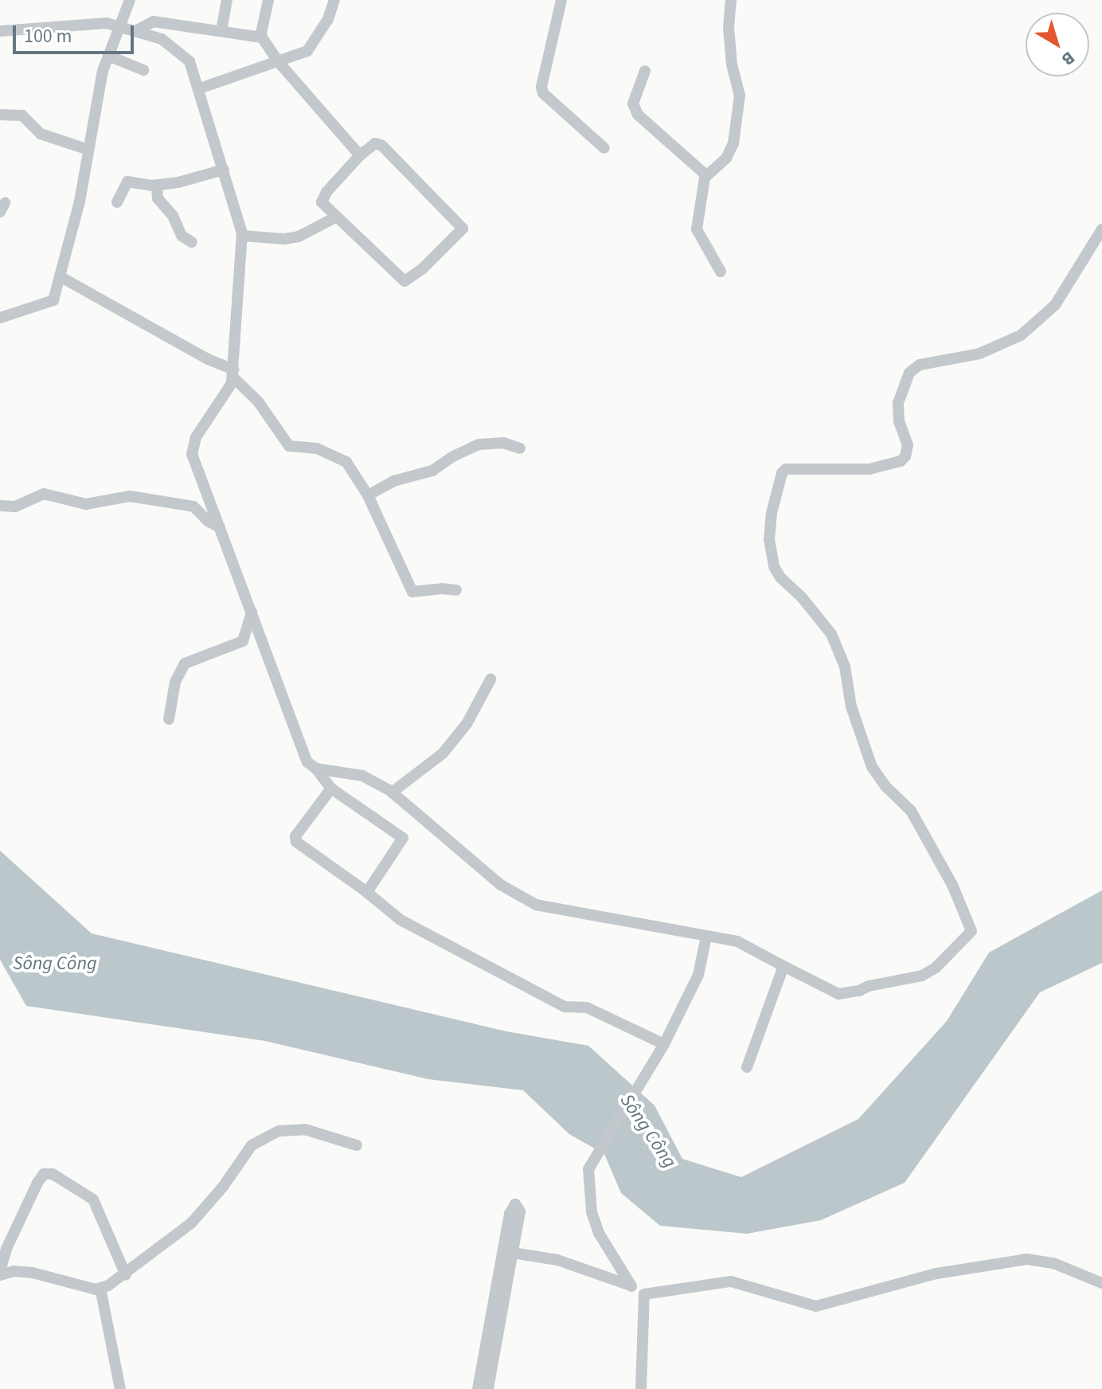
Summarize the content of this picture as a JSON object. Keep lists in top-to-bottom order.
{
  "water": ["Sông Công"],
  "scale_bar": "100 m",
  "north": "bottom right"
}
